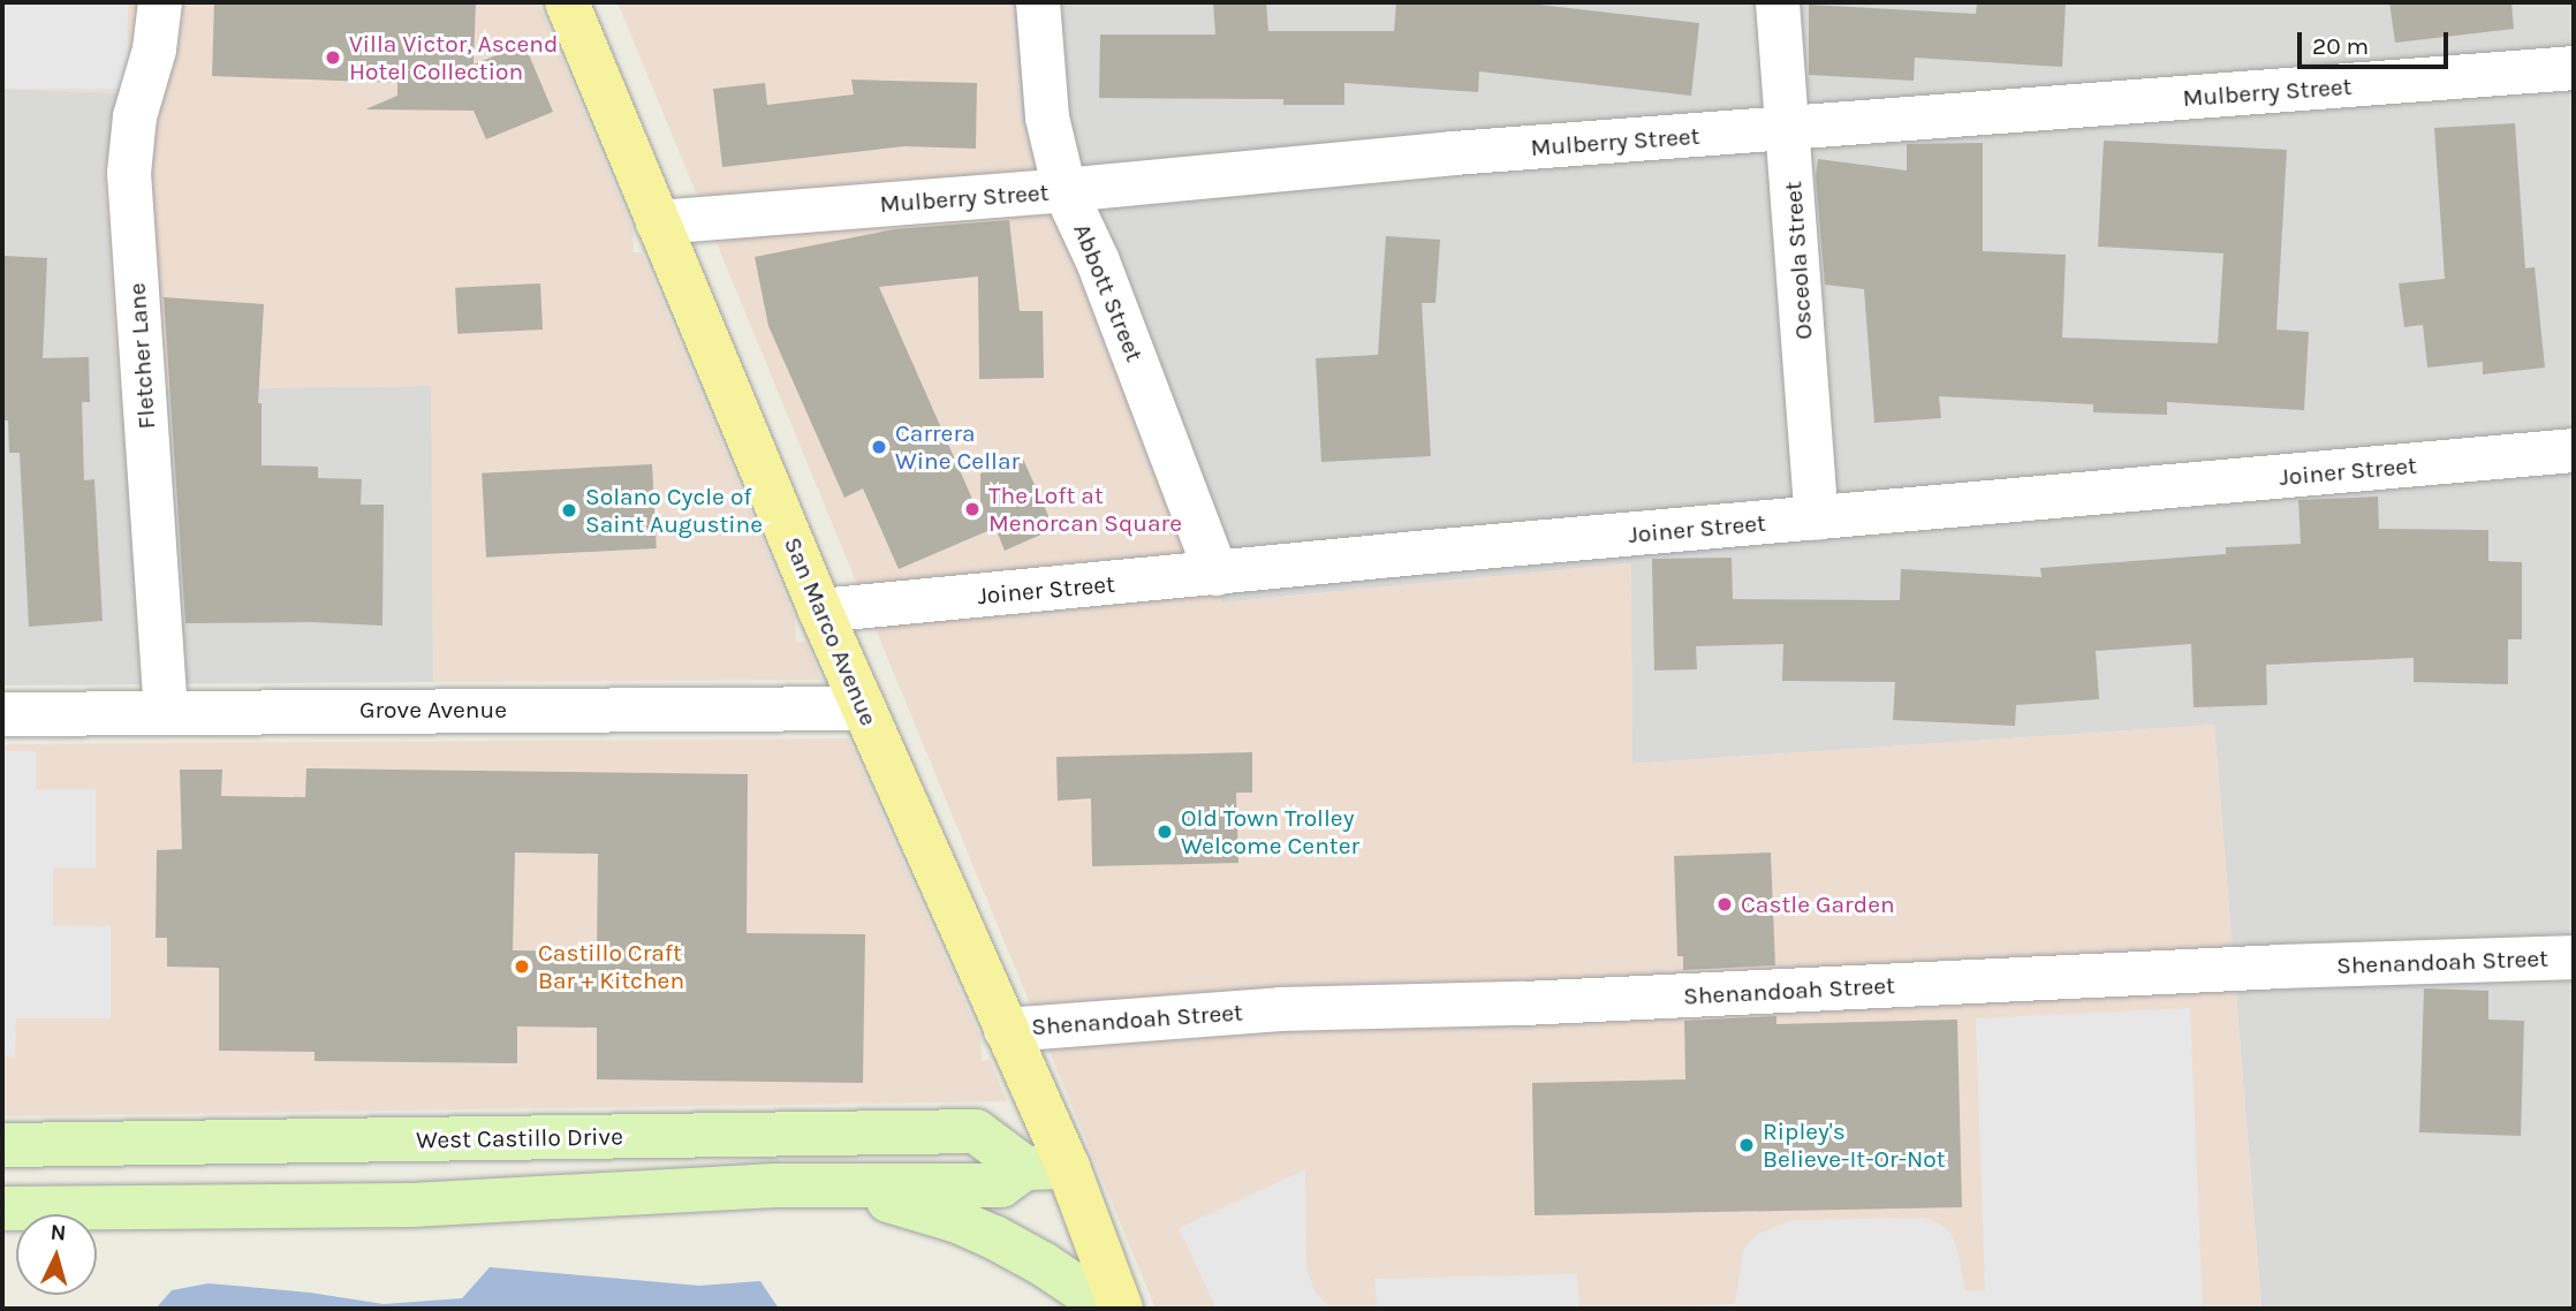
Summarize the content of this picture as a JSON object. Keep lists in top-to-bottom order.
{
  "streets": {
    "main road": ["San Marco Avenue", "West Castillo Drive"],
    "street": [
      "Mulberry Street",
      "Osceola Street",
      "Abbott Street",
      "Fletcher Lane",
      "Joiner Street",
      "Grove Avenue",
      "Shenandoah Street"
    ]
  },
  "crossings": [
    ["Mulberry Street", "Osceola Street"],
    ["Mulberry Street", "Abbott Street"],
    ["Mulberry Street", "San Marco Avenue"],
    ["Osceola Street", "Joiner Street"],
    ["Abbott Street", "Joiner Street"],
    ["Fletcher Lane", "Grove Avenue"],
    ["Joiner Street", "San Marco Avenue"],
    ["San Marco Avenue", "Grove Avenue"],
    ["San Marco Avenue", "Shenandoah Street"]
  ],
  "places": [
    "Villa Victor, Ascend Hotel Collection",
    "Carrera Wine Cellar",
    "The Loft at Menorcan Square",
    "Solano Cycle of Saint Augustine",
    "Old Town Trolley Welcome Center",
    "Castle Garden",
    "Castillo Craft Bar + Kitchen",
    "Ripley's Believe-It-Or-Not"
  ],
  "scale_bar": "20 m",
  "north": "top"
}
